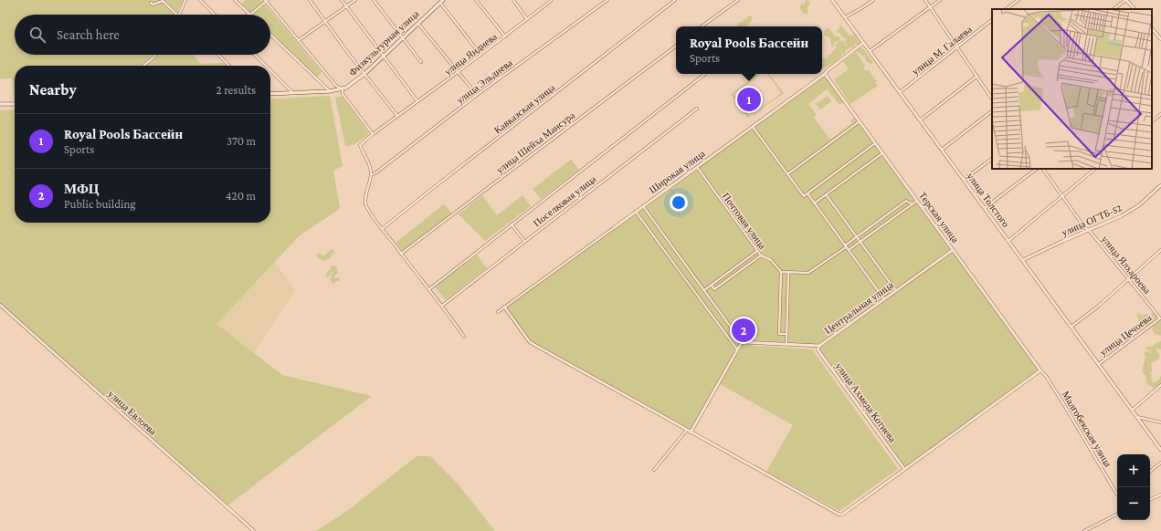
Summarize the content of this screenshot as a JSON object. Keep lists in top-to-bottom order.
{
  "streets": {
    "main road": ["Физкультурная улица"],
    "street": [
      "улица М. Галаева",
      "улица Яндиева",
      "улица Эльдиева",
      "Кавказская улица",
      "улица Шейха Мансура",
      "Широкая улица",
      "улица Толстого",
      "Поселковая улица",
      "Терская улица",
      "улица ОГТБ-52",
      "Почтовая улица",
      "улица Ялхароева",
      "Центральная улица",
      "улица Цечоева",
      "улица Ахмеда Котиева",
      "улица Евлоева",
      "Малгобекская улица"
    ]
  },
  "crossings": [
    ["улица М. Галаева", "улица Толстого"],
    ["улица Яндиева", "улица Эльдиева"],
    ["Широкая улица", "улица Толстого"],
    ["Широкая улица", "Терская улица"],
    ["Широкая улица", "Почтовая улица"],
    ["улица Толстого", "улица ОГТБ-52"],
    ["улица Толстого", "улица Цечоева"],
    ["Терская улица", "Центральная улица"],
    ["Терская улица", "Малгобекская улица"],
    ["улица ОГТБ-52", "улица Ялхароева"],
    ["улица Ялхароева", "улица Цечоева"],
    ["Центральная улица", "улица Ахмеда Котиева"]
  ],
  "page": {
    "search": "Search here",
    "popup": ["Royal Pools Бассейн", "Sports"],
    "heading": ["Nearby", "2 results"],
    "pins": ["1", "2"],
    "list": [
      {
        "mark": "1",
        "name": "Royal Pools Бассейн",
        "note": "Sports",
        "value": "370 m"
      },
      {
        "mark": "2",
        "name": "МФЦ",
        "note": "Public building",
        "value": "420 m"
      }
    ],
    "map_buttons": ["+", "−"]
  }
}
